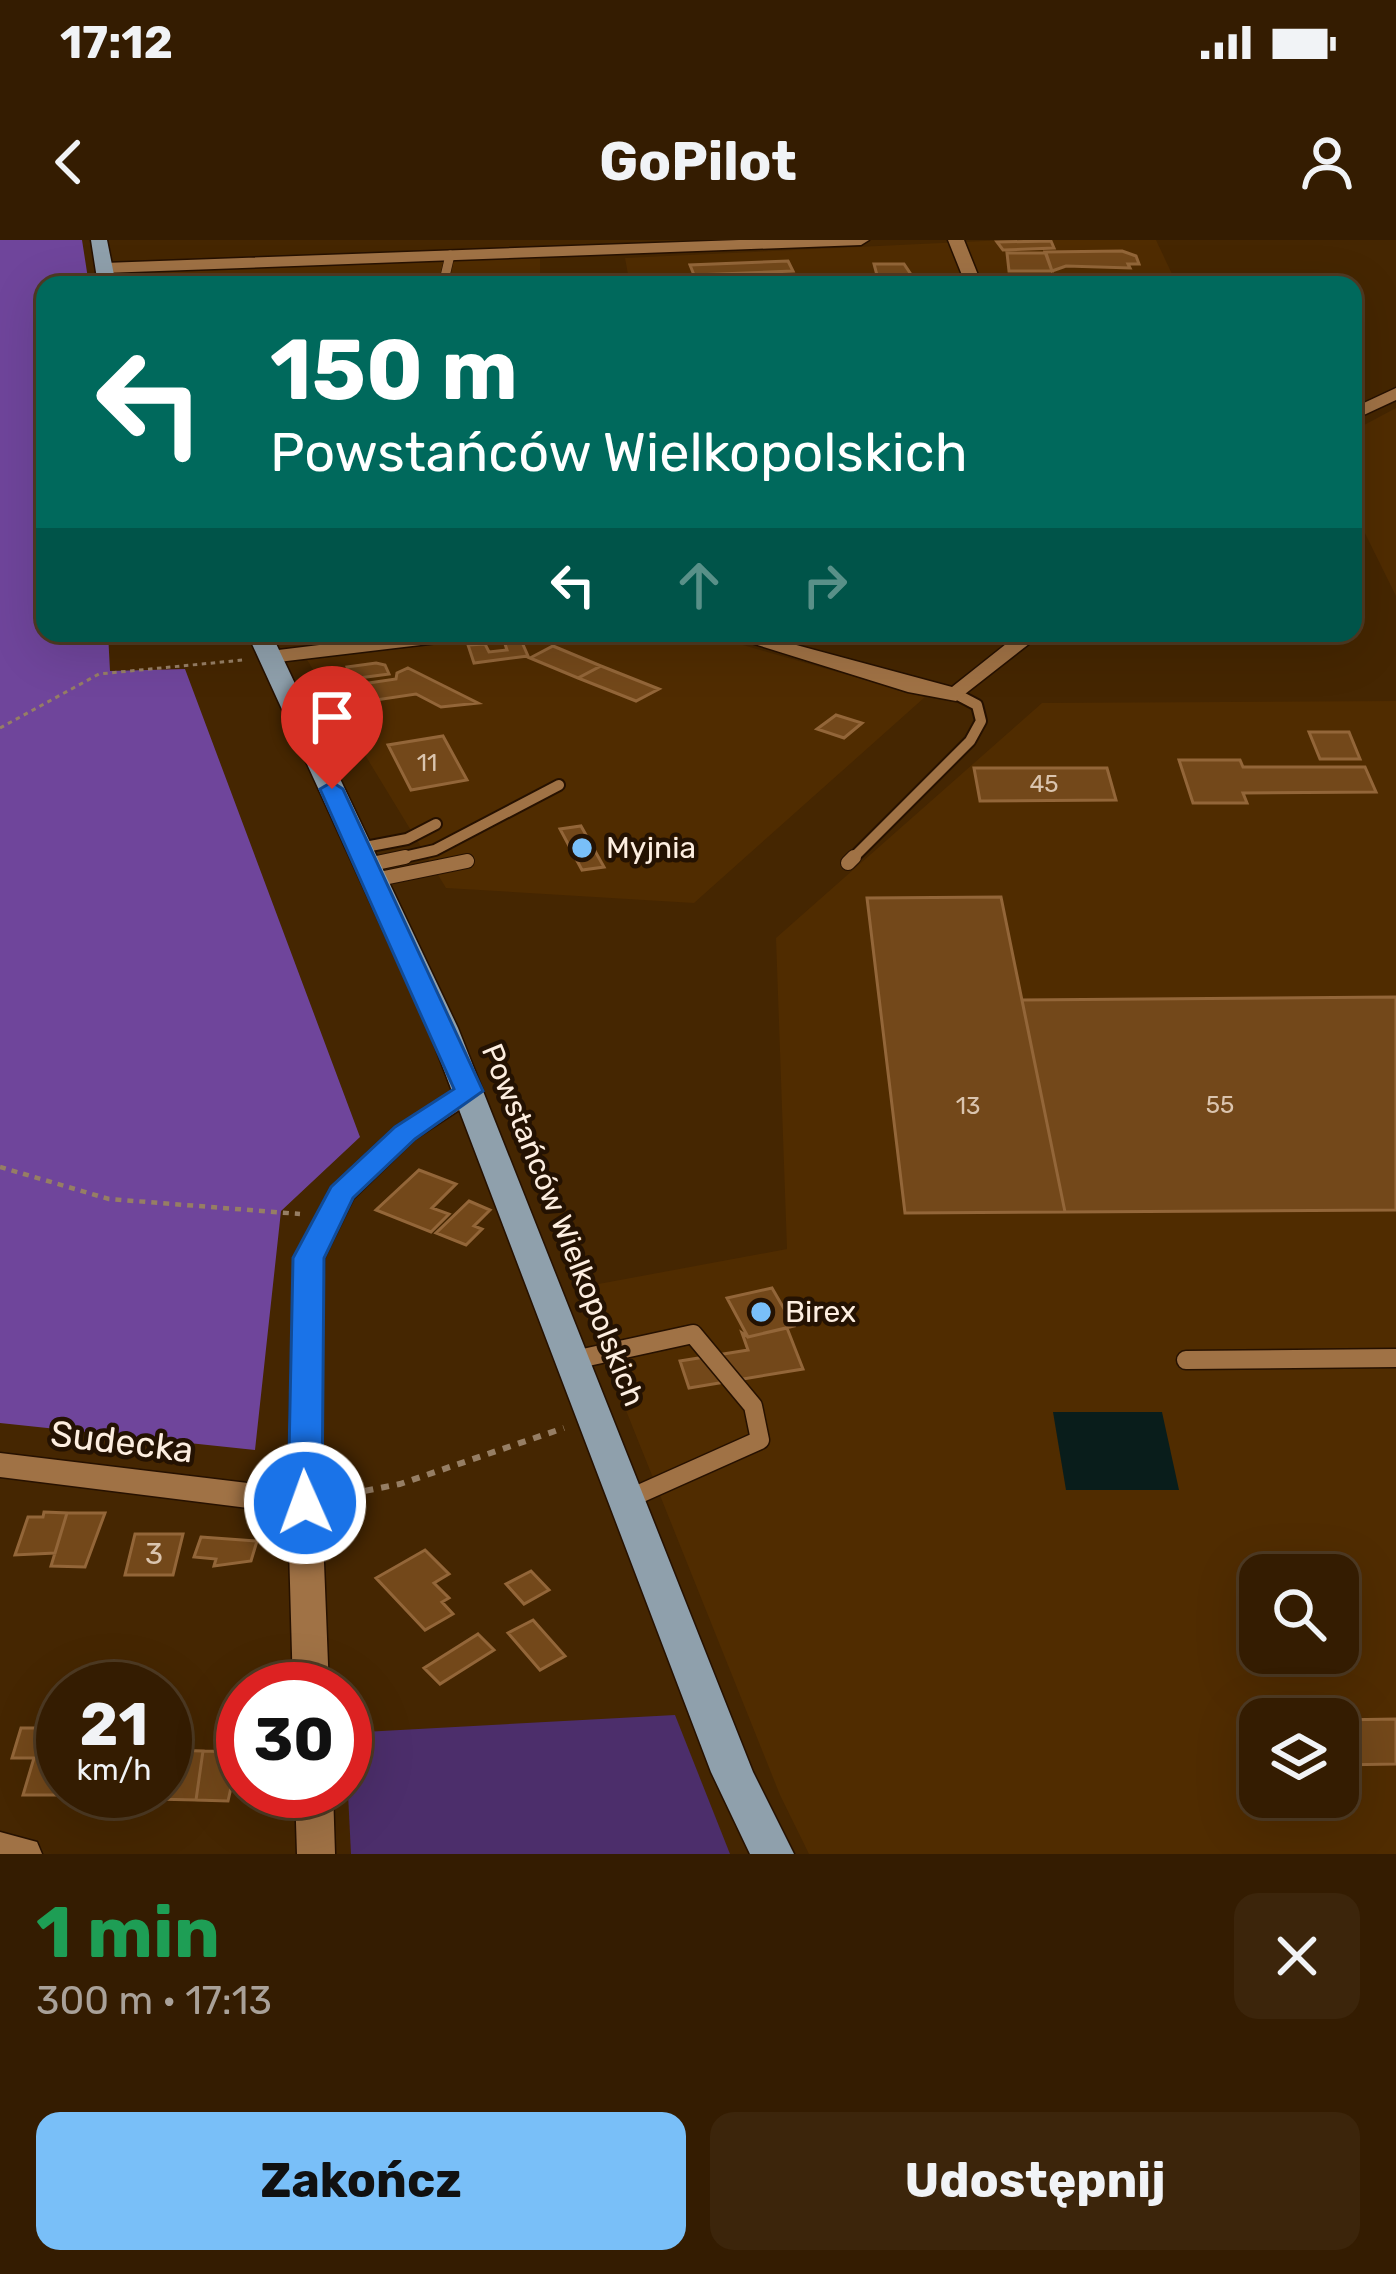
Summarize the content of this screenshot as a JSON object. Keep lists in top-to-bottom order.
{
  "streets": {
    "main road": ["Powstańców Wielkopolskich"],
    "street": ["Sudecka"]
  },
  "places": ["Myjnia", "Birex"],
  "house_numbers": [
    "11",
    "45",
    "55",
    "13",
    "3"
  ],
  "page": {
    "status": "17:12",
    "header": "GoPilot",
    "turn": ["150 m", "Powstańców Wielkopolskich"],
    "speed": "21 km/h",
    "limit": "30",
    "heading": ["1 min", "300 m · 17:13"],
    "buttons": ["Zakończ", "Udostępnij"]
  }
}
